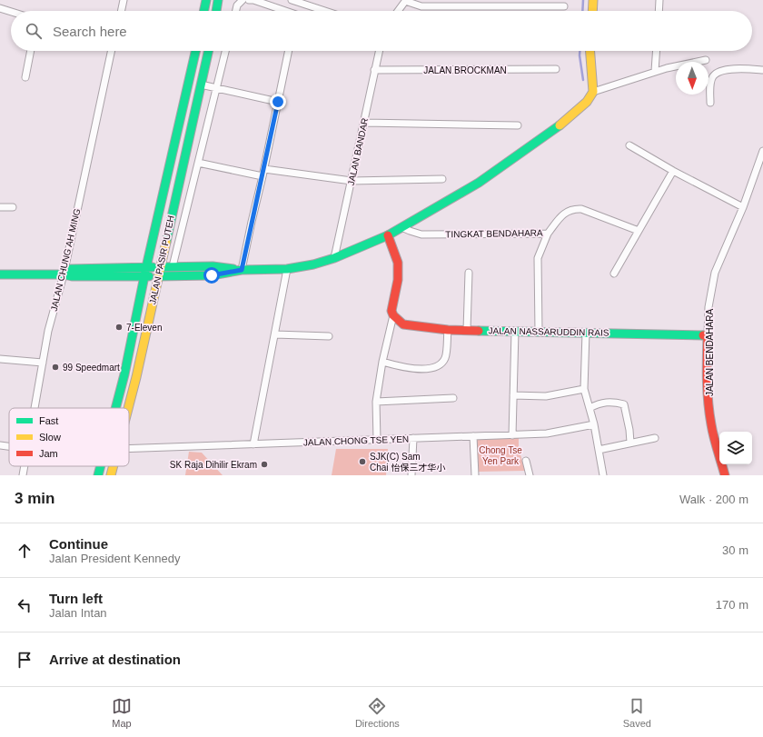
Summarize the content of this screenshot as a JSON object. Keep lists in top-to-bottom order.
{
  "streets": {
    "main road": ["JALAN PASIR PUTEH", "JALAN NASSARUDDIN RAIS", "JALAN BENDAHARA"],
    "street": [
      "JALAN BROCKMAN",
      "JALAN BANDAR",
      "TINGKAT BENDAHARA",
      "JALAN CHUNG AH MING",
      "JALAN CHONG TSE YEN"
    ]
  },
  "crossings": [
    ["JALAN BROCKMAN", "JALAN BANDAR"],
    ["JALAN NASSARUDDIN RAIS", "JALAN BENDAHARA"]
  ],
  "parks": ["Chong Tse Yen Park"],
  "places": [
    "7-Eleven",
    "99 Speedmart",
    "SJK(C) Sam Chai 怡保三才华小",
    "SK Raja Dihilir Ekram"
  ],
  "legend": ["Fast", "Slow", "Jam"],
  "north": "bottom",
  "page": {
    "search": "Search here",
    "heading": ["3 min", "Walk · 200 m"],
    "list": [
      ["Continue", "Jalan President Kennedy", "30 m"],
      ["Turn left", "Jalan Intan", "170 m"],
      "Arrive at destination"
    ],
    "nav": ["Map", "Directions", "Saved"]
  }
}
